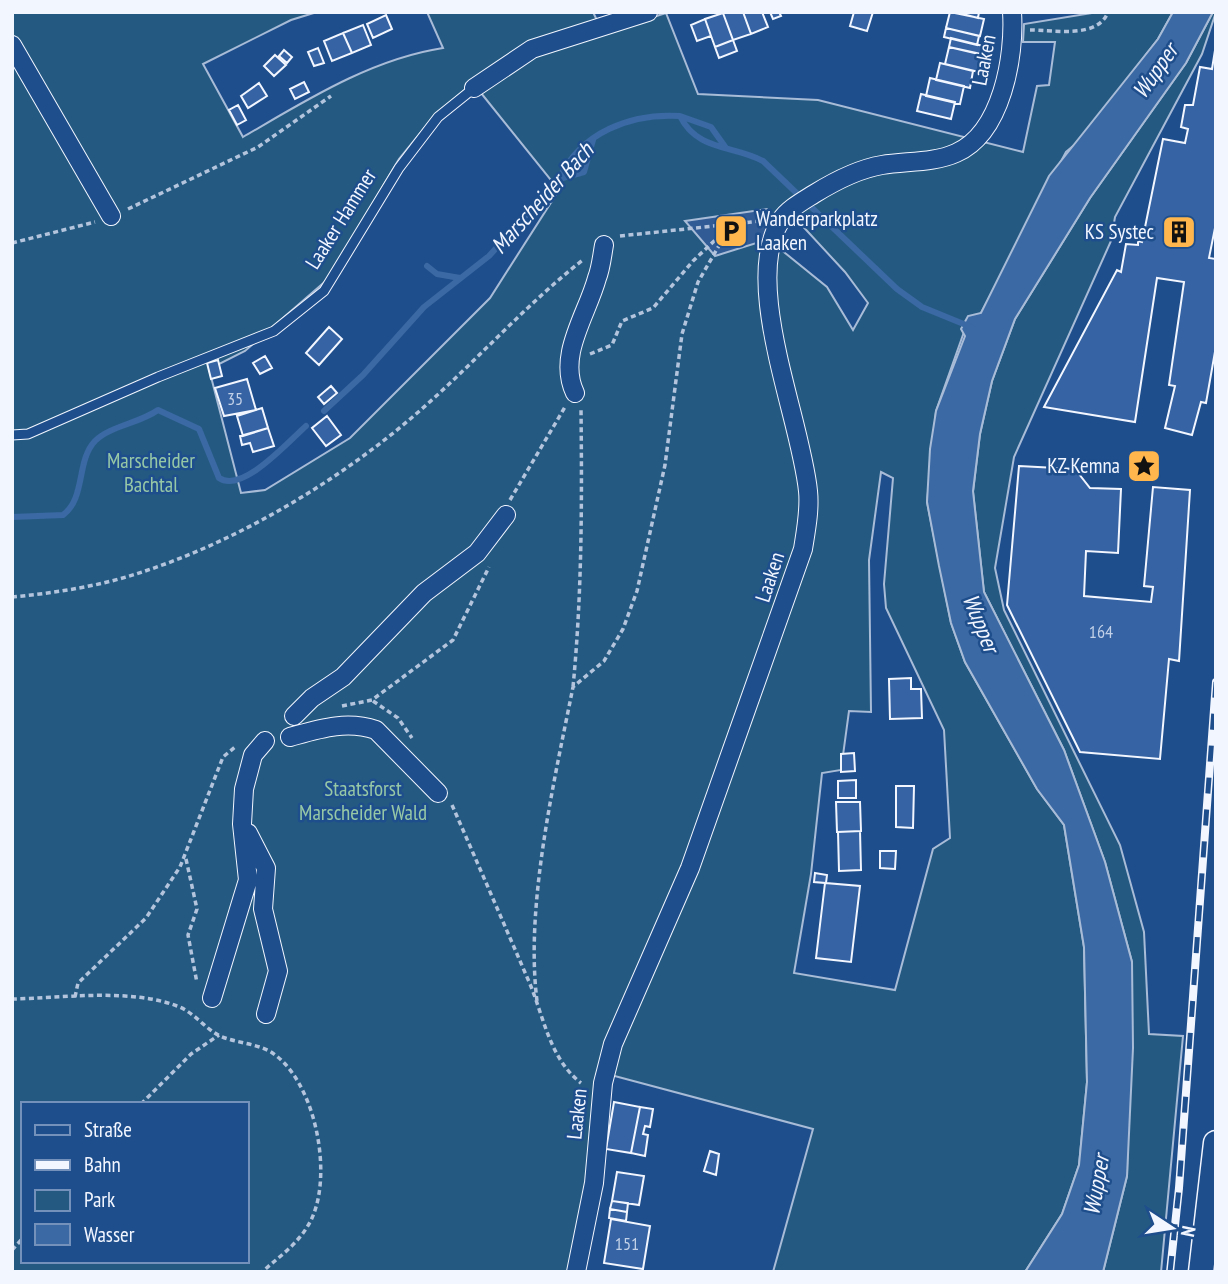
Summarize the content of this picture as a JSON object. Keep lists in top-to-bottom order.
{
  "streets": {
    "street": ["Laaken", "Laaker Hammer"]
  },
  "water": ["Wupper", "Marscheider Bach"],
  "parks": ["Marscheider Bachtal", "Staatsforst Marscheider Wald"],
  "places": {
    "parking": ["Wanderparkplatz Laaken"],
    "building": ["KS Systec"],
    "place": ["KZ Kemna"]
  },
  "house_numbers": ["35", "164", "151"],
  "legend": [
    "Straße",
    "Bahn",
    "Park",
    "Wasser"
  ],
  "north": "right"
}
